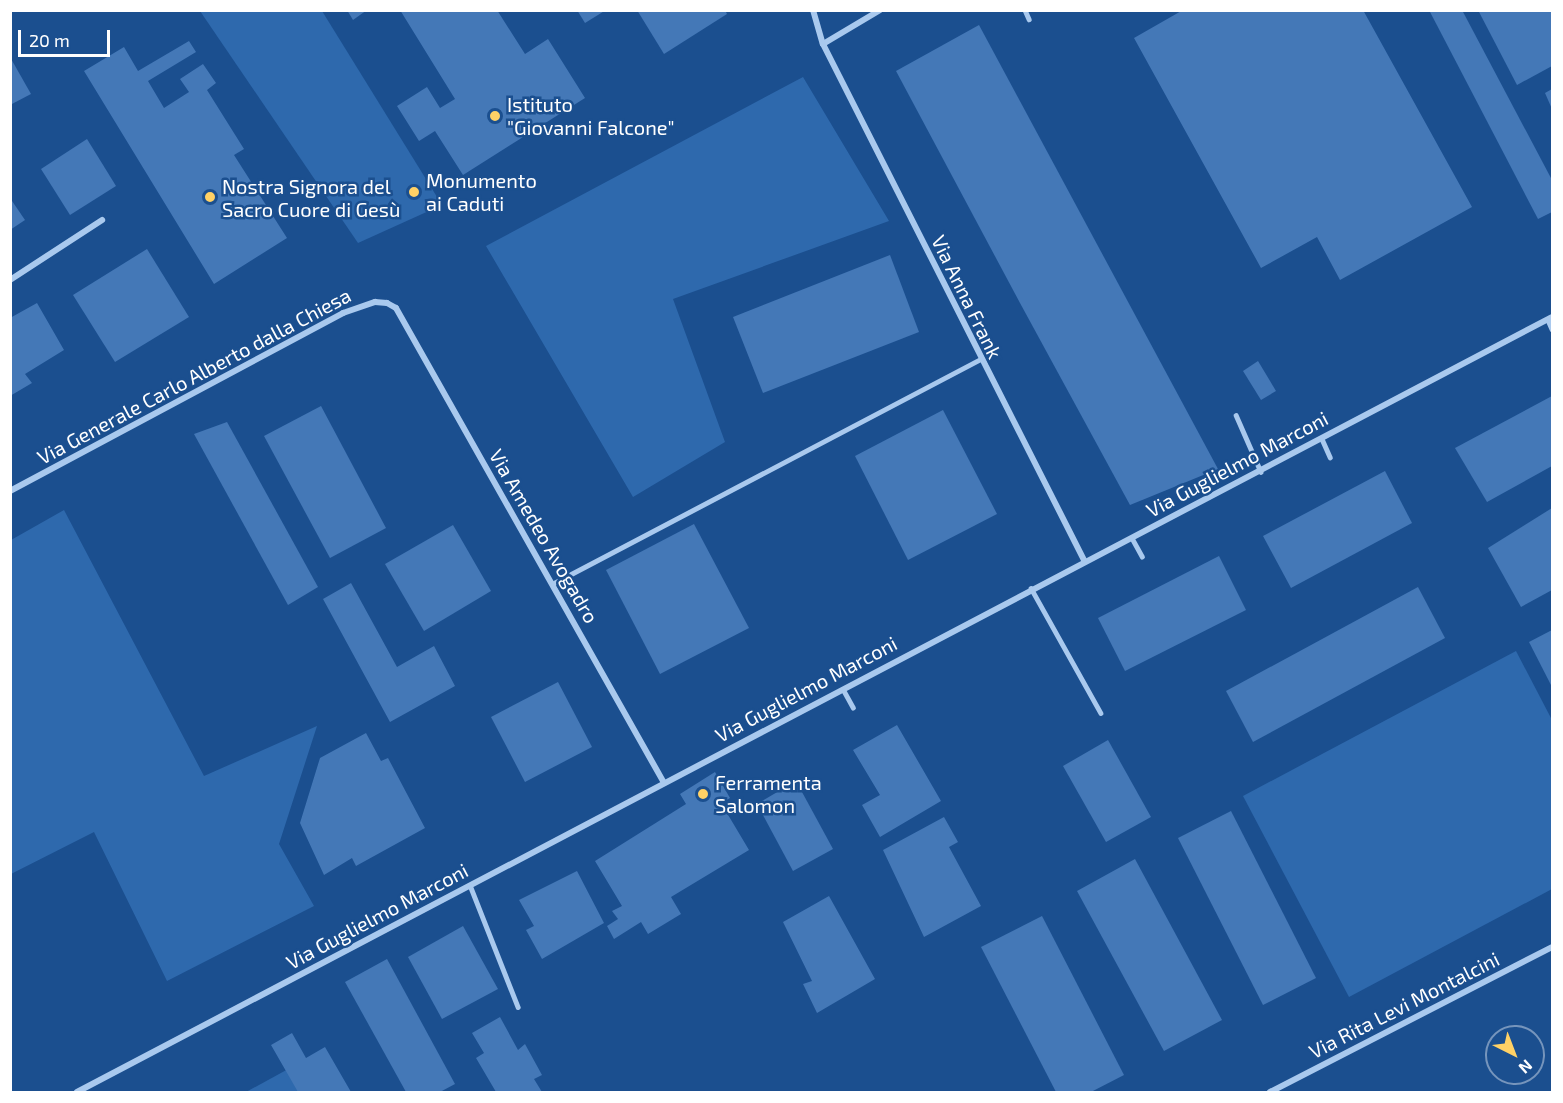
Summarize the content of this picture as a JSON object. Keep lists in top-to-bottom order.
{
  "streets": {
    "street": [
      "Via Anna Frank",
      "Via Generale Carlo Alberto dalla Chiesa",
      "Via Guglielmo Marconi",
      "Via Amedeo Avogadro",
      "Via Rita Levi Montalcini"
    ]
  },
  "crossings": [
    ["Via Anna Frank", "Via Guglielmo Marconi"],
    ["Via Generale Carlo Alberto dalla Chiesa", "Via Amedeo Avogadro"],
    ["Via Guglielmo Marconi", "Via Amedeo Avogadro"]
  ],
  "places": [
    "Istituto \"Giovanni Falcone\"",
    "Monumento ai Caduti",
    "Nostra Signora del Sacro Cuore di Gesù",
    "Ferramenta Salomon"
  ],
  "scale_bar": "20 m",
  "north": "bottom right"
}
